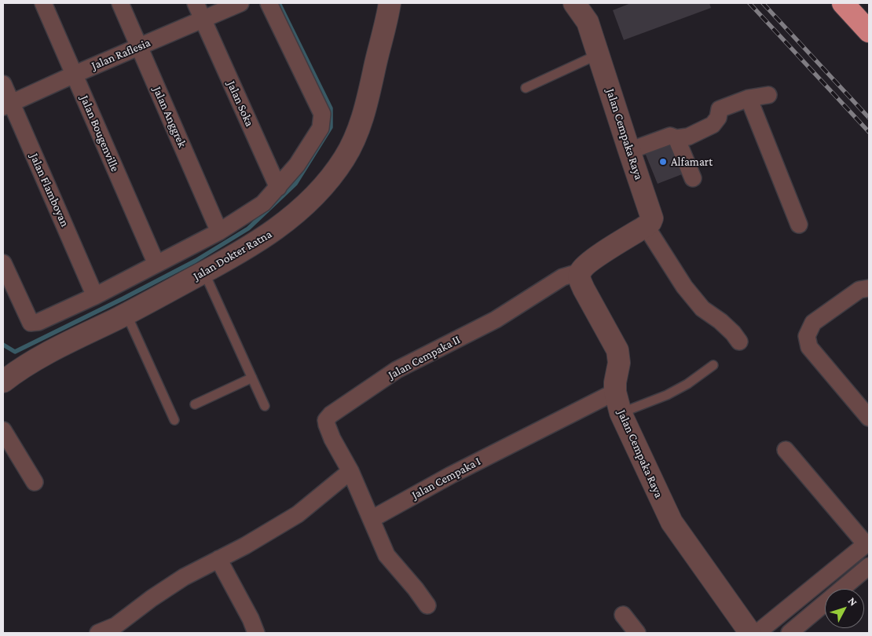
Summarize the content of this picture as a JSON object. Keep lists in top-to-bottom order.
{
  "streets": {
    "street": [
      "Jalan Raflesia",
      "Jalan Soka",
      "Jalan Anggrek",
      "Jalan Bougenville",
      "Jalan Cempaka Raya",
      "Jalan Flamboyan",
      "Jalan Dokter Ratna",
      "Jalan Cempaka II",
      "Jalan Cempaka I"
    ]
  },
  "crossings": [
    ["Jalan Raflesia", "Jalan Soka"],
    ["Jalan Raflesia", "Jalan Anggrek"],
    ["Jalan Raflesia", "Jalan Bougenville"],
    ["Jalan Raflesia", "Jalan Flamboyan"],
    ["Jalan Cempaka Raya", "Jalan Cempaka II"],
    ["Jalan Cempaka Raya", "Jalan Cempaka I"],
    ["Jalan Cempaka II", "Jalan Cempaka I"]
  ],
  "places": ["Alfamart"],
  "north": "top right"
}
